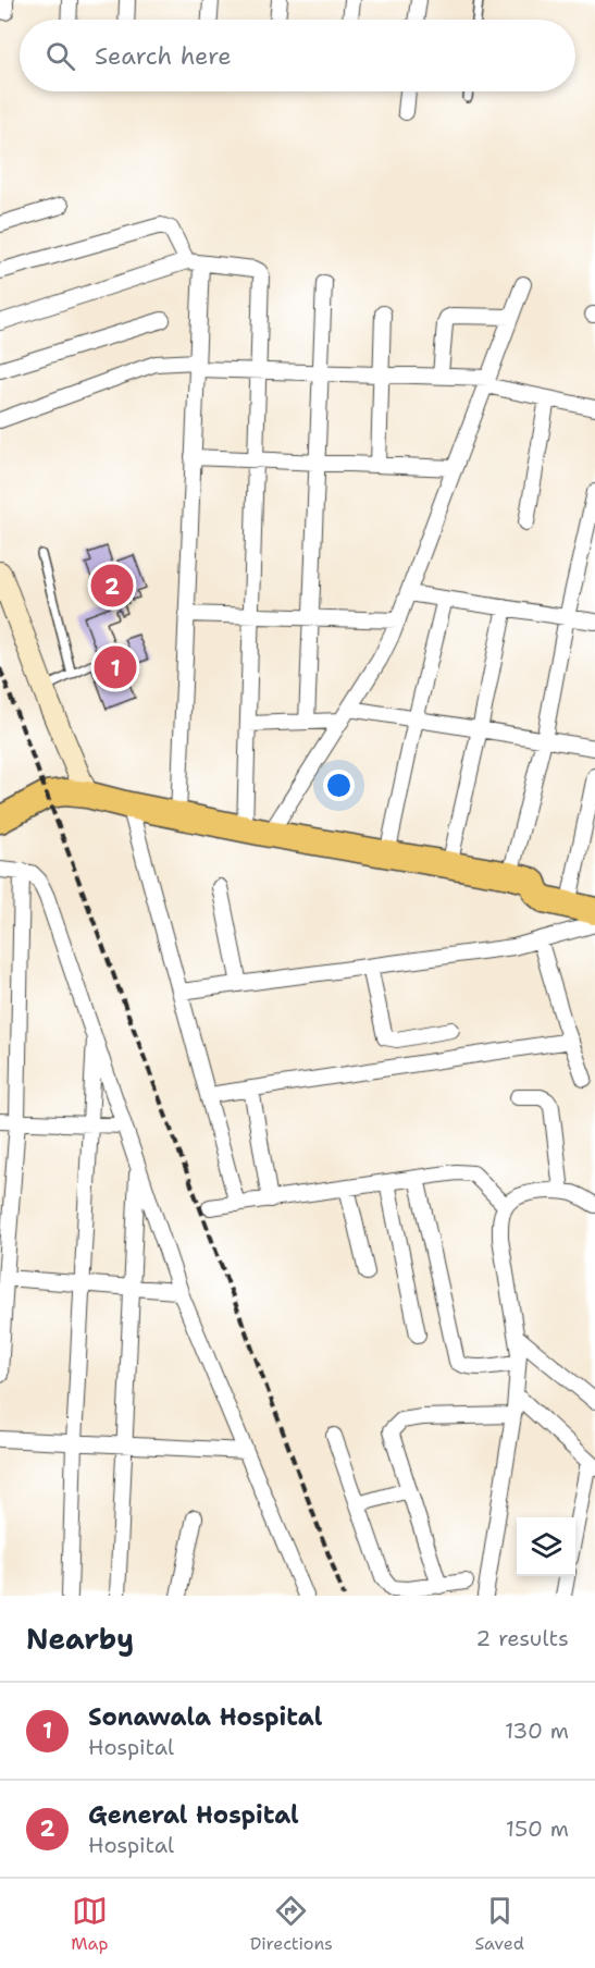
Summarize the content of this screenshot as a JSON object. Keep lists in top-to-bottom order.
{
  "page": {
    "search": "Search here",
    "pins": ["2", "1"],
    "heading": ["Nearby", "2 results"],
    "list": [
      {
        "mark": "1",
        "name": "Sonawala Hospital",
        "note": "Hospital",
        "value": "130 m"
      },
      {
        "mark": "2",
        "name": "General Hospital",
        "note": "Hospital",
        "value": "150 m"
      }
    ],
    "nav": ["Map", "Directions", "Saved"]
  }
}
